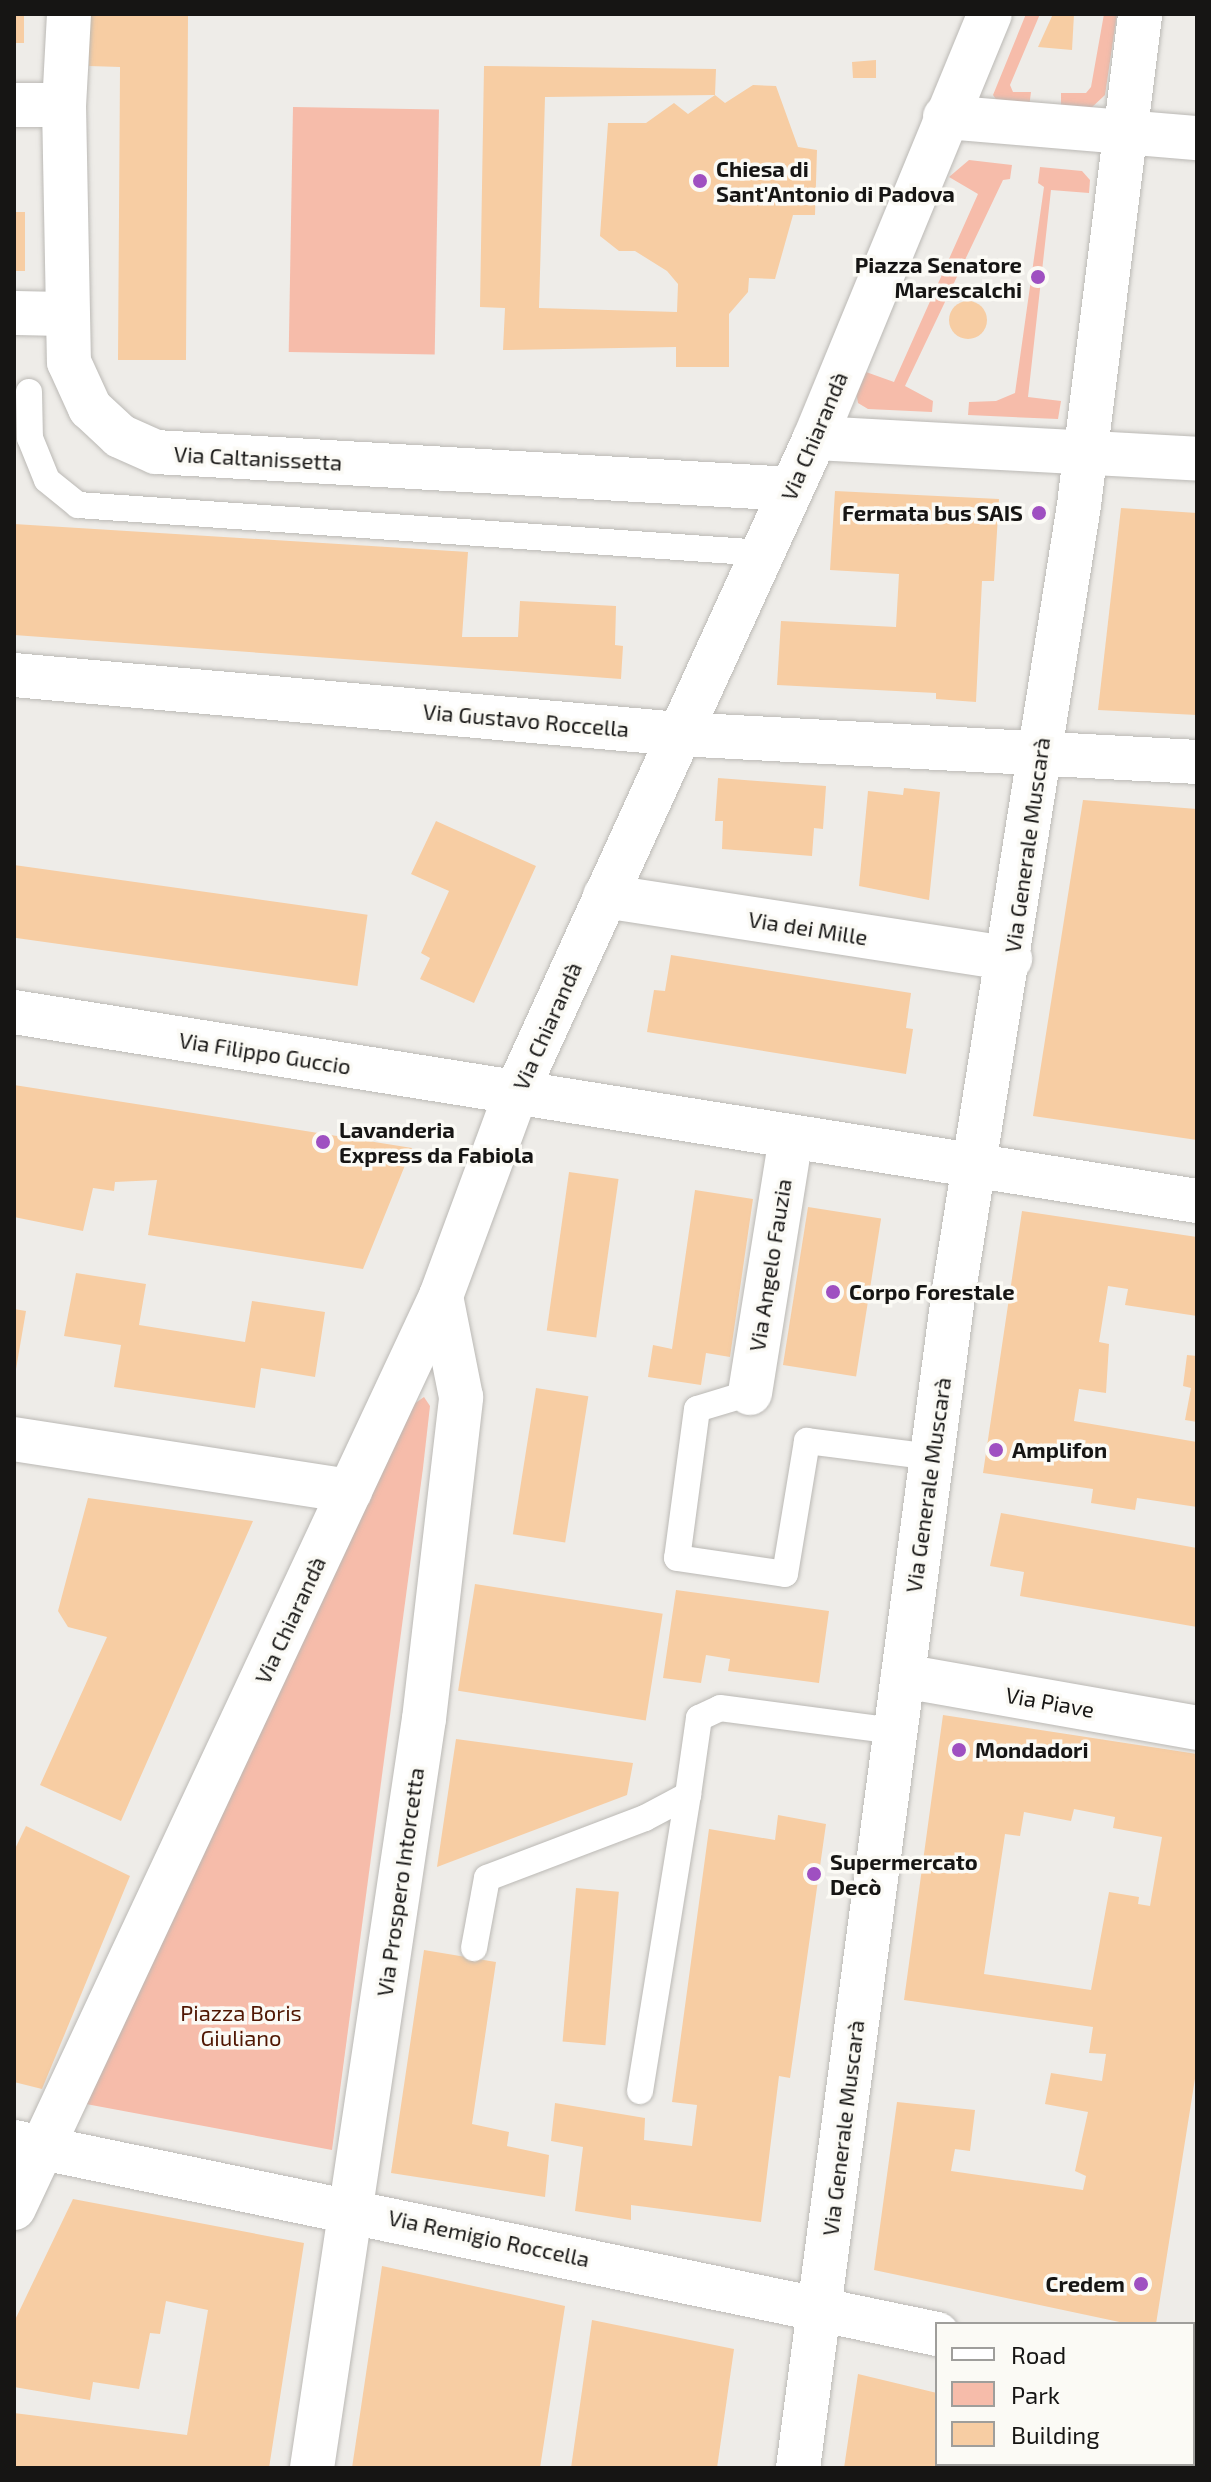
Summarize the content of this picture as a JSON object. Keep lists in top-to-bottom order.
{
  "streets": {
    "street": [
      "Via Chiarandà",
      "Via Caltanissetta",
      "Via Gustavo Roccella",
      "Via Generale Muscarà",
      "Via dei Mille",
      "Via Filippo Guccio",
      "Via Angelo Fauzia",
      "Via Piave",
      "Via Prospero Intorcetta",
      "Via Remigio Roccella"
    ]
  },
  "crossings": [
    ["Via Chiarandà", "Via Caltanissetta"],
    ["Via Chiarandà", "Via Gustavo Roccella"],
    ["Via Chiarandà", "Via dei Mille"],
    ["Via Chiarandà", "Via Filippo Guccio"],
    ["Via Chiarandà", "Via Prospero Intorcetta"],
    ["Via Chiarandà", "Via Remigio Roccella"],
    ["Via Gustavo Roccella", "Via Generale Muscarà"],
    ["Via Generale Muscarà", "Via dei Mille"],
    ["Via Generale Muscarà", "Via Filippo Guccio"],
    ["Via Generale Muscarà", "Via Piave"],
    ["Via Generale Muscarà", "Via Remigio Roccella"],
    ["Via Filippo Guccio", "Via Angelo Fauzia"],
    ["Via Prospero Intorcetta", "Via Remigio Roccella"]
  ],
  "parks": ["Piazza Boris Giuliano"],
  "places": [
    "Chiesa di Sant'Antonio di Padova",
    "Piazza Senatore Marescalchi",
    "Fermata bus SAIS",
    "Lavanderia Express da Fabiola",
    "Corpo Forestale",
    "Amplifon",
    "Mondadori",
    "Supermercato Decò",
    "Credem"
  ],
  "legend": ["Road", "Park", "Building"]
}
